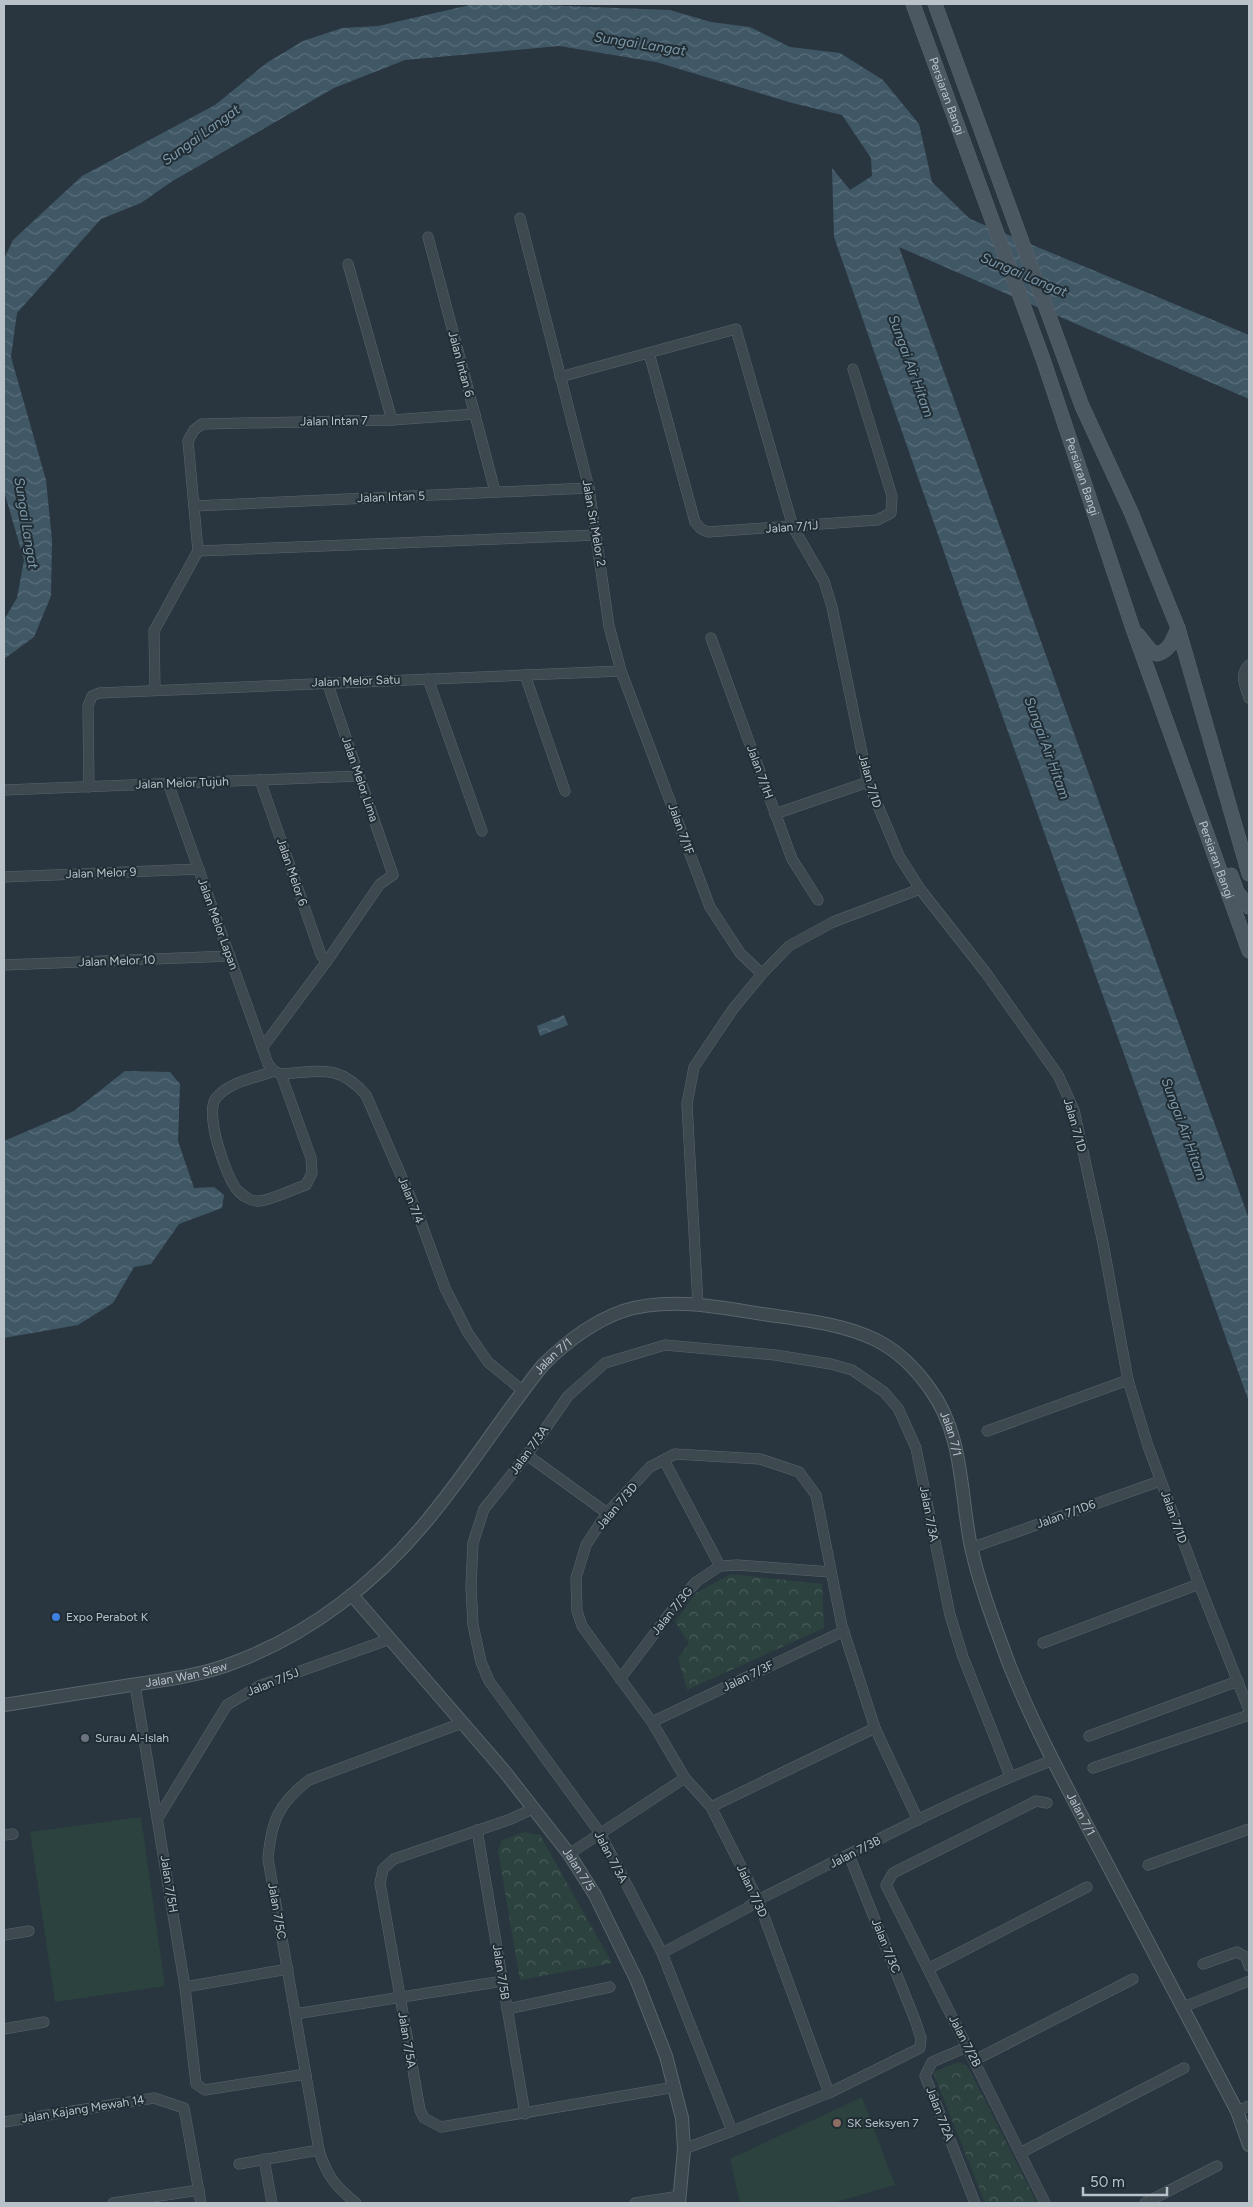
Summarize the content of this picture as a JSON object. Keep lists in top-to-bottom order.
{
  "streets": {
    "main road": ["Persiaran Bangi"],
    "street": [
      "Jalan Intan 6",
      "Jalan Intan 7",
      "Jalan Intan 5",
      "Jalan Sri Melor 2",
      "Jalan 7/1J",
      "Jalan Melor Satu",
      "Jalan 7/1H",
      "Jalan Melor Lima",
      "Jalan 7/1D",
      "Jalan Melor Tujuh",
      "Jalan 7/1F",
      "Jalan Melor 6",
      "Jalan Melor 9",
      "Jalan Melor Lapan",
      "Jalan Melor 10",
      "Jalan 7/4",
      "Jalan 7/1",
      "Jalan 7/3A",
      "Jalan 7/3D",
      "Jalan 7/1D6",
      "Jalan 7/3G",
      "Jalan Wan Siew",
      "Jalan 7/3F",
      "Jalan 7/5J",
      "Jalan 7/3B",
      "Jalan 7/5",
      "Jalan 7/5H",
      "Jalan 7/5C",
      "Jalan 7/3C",
      "Jalan 7/5B",
      "Jalan 7/5A",
      "Jalan 7/2B",
      "Jalan Kajang Mewah 14",
      "Jalan 7/2A"
    ]
  },
  "crossings": [
    ["Jalan Intan 6", "Jalan Intan 7"],
    ["Jalan Intan 6", "Jalan Intan 5"],
    ["Jalan Intan 7", "Jalan Intan 5"],
    ["Jalan Intan 5", "Jalan Sri Melor 2"],
    ["Jalan Sri Melor 2", "Jalan Melor Satu"],
    ["Jalan Sri Melor 2", "Jalan 7/1F"],
    ["Jalan 7/1J", "Jalan 7/1D"],
    ["Jalan Melor Satu", "Jalan Melor Lima"],
    ["Jalan Melor Satu", "Jalan Melor Tujuh"],
    ["Jalan Melor Satu", "Jalan 7/1F"],
    ["Jalan Melor Lima", "Jalan Melor Tujuh"],
    ["Jalan Melor Lima", "Jalan Melor 6"],
    ["Jalan 7/1D", "Jalan 7/1D6"],
    ["Jalan Melor Tujuh", "Jalan Melor 6"],
    ["Jalan Melor Tujuh", "Jalan Melor Lapan"],
    ["Jalan Melor 9", "Jalan Melor Lapan"],
    ["Jalan Melor Lapan", "Jalan Melor 10"],
    ["Jalan Melor Lapan", "Jalan 7/4"],
    ["Jalan 7/4", "Jalan 7/1"],
    ["Jalan 7/1", "Jalan 7/1D6"],
    ["Jalan 7/1", "Jalan Wan Siew"],
    ["Jalan 7/1", "Jalan 7/3B"],
    ["Jalan 7/1", "Jalan 7/5"],
    ["Jalan 7/3A", "Jalan 7/3B"],
    ["Jalan 7/3D", "Jalan 7/3G"],
    ["Jalan 7/3D", "Jalan 7/3F"],
    ["Jalan 7/3D", "Jalan 7/3B"],
    ["Jalan 7/3D", "Jalan 7/3C"],
    ["Jalan Wan Siew", "Jalan 7/5"],
    ["Jalan Wan Siew", "Jalan 7/5H"],
    ["Jalan 7/5J", "Jalan 7/5"],
    ["Jalan 7/5J", "Jalan 7/5H"],
    ["Jalan 7/3B", "Jalan 7/3C"],
    ["Jalan 7/5", "Jalan 7/5C"],
    ["Jalan 7/5", "Jalan 7/5A"],
    ["Jalan 7/5H", "Jalan 7/5C"],
    ["Jalan 7/5B", "Jalan 7/5A"],
    ["Jalan 7/2B", "Jalan 7/2A"]
  ],
  "water": ["Sungai Langat", "Sungai Air Hitam"],
  "places": ["Expo Perabot K", "Surau Al-Islah", "SK Seksyen 7"],
  "scale_bar": "50 m"
}
